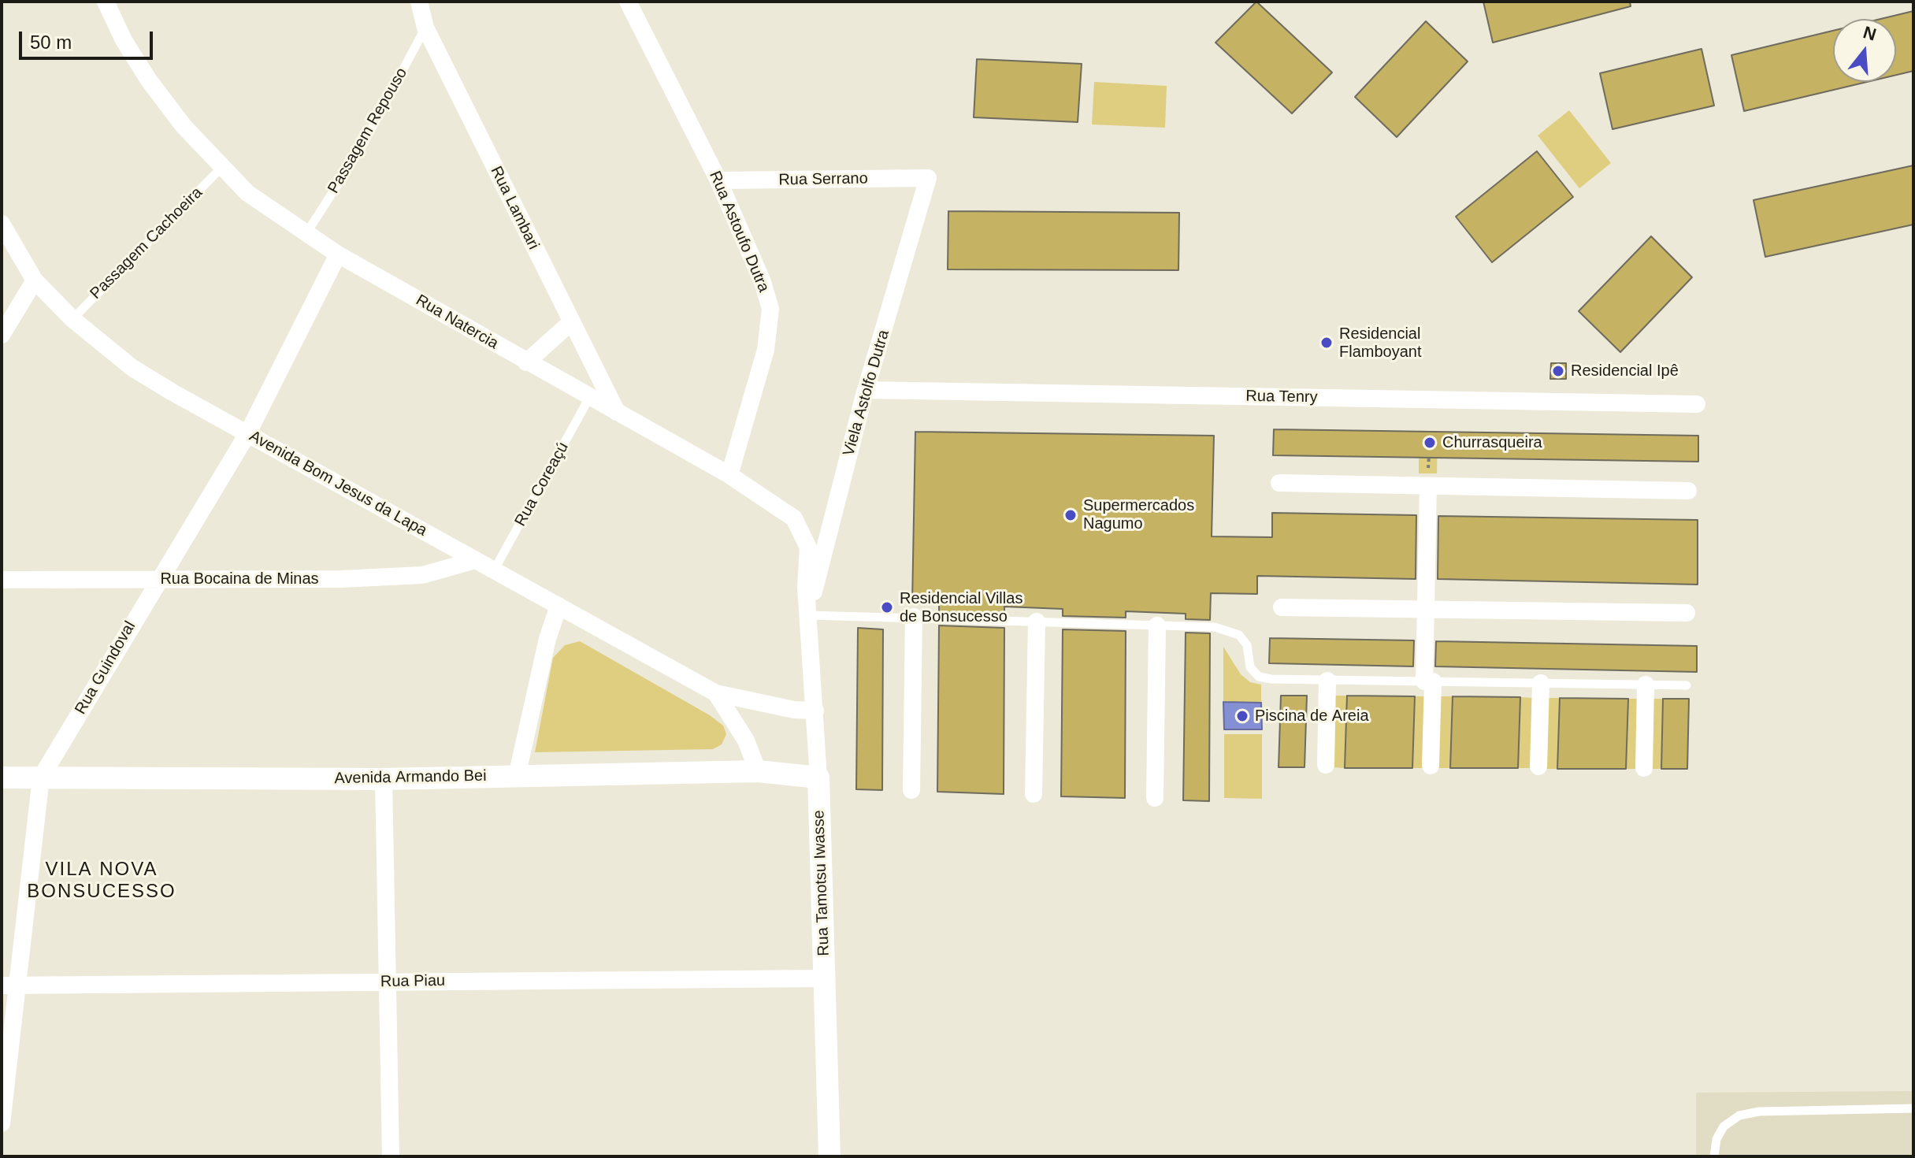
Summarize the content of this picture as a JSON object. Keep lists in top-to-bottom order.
{
  "streets": {
    "street": [
      "Rua Serrano",
      "Rua Lambari",
      "Rua Astoufo Dutra",
      "Rua Natercia",
      "Viela Astolfo Dutra",
      "Rua Tenry",
      "Avenida Bom Jesus da Lapa",
      "Rua Bocaina de Minas",
      "Rua Guindoval",
      "Avenida Armando Bei",
      "Rua Tamotsu Iwasse",
      "Rua Piau"
    ],
    "lane": ["Passagem Repouso", "Passagem Cachoeira", "Rua Coreaçú"]
  },
  "crossings": [
    ["Passagem Repouso", "Rua Lambari"],
    ["Passagem Repouso", "Rua Natercia"],
    ["Rua Serrano", "Rua Astoufo Dutra"],
    ["Rua Serrano", "Viela Astolfo Dutra"],
    ["Rua Lambari", "Rua Natercia"],
    ["Rua Astoufo Dutra", "Rua Natercia"],
    ["Passagem Cachoeira", "Rua Natercia"],
    ["Passagem Cachoeira", "Avenida Bom Jesus da Lapa"],
    ["Rua Natercia", "Viela Astolfo Dutra"],
    ["Rua Natercia", "Rua Coreaçú"],
    ["Rua Natercia", "Rua Guindoval"],
    ["Rua Natercia", "Rua Tamotsu Iwasse"],
    ["Viela Astolfo Dutra", "Rua Tenry"],
    ["Viela Astolfo Dutra", "Rua Tamotsu Iwasse"],
    ["Avenida Bom Jesus da Lapa", "Rua Coreaçú"],
    ["Avenida Bom Jesus da Lapa", "Rua Bocaina de Minas"],
    ["Avenida Bom Jesus da Lapa", "Rua Guindoval"],
    ["Avenida Bom Jesus da Lapa", "Avenida Armando Bei"],
    ["Avenida Bom Jesus da Lapa", "Rua Tamotsu Iwasse"],
    ["Rua Bocaina de Minas", "Rua Guindoval"],
    ["Rua Guindoval", "Avenida Armando Bei"],
    ["Rua Guindoval", "Rua Piau"],
    ["Avenida Armando Bei", "Rua Tamotsu Iwasse"],
    ["Rua Tamotsu Iwasse", "Rua Piau"]
  ],
  "districts": ["VILA NOVA BONSUCESSO"],
  "places": [
    "Residencial Flamboyant",
    "Residencial Ipê",
    "Churrasqueira",
    "Supermercados Nagumo",
    "Residencial Villas de Bonsucesso",
    "Piscina de Areia"
  ],
  "scale_bar": "50 m",
  "north": "top"
}
